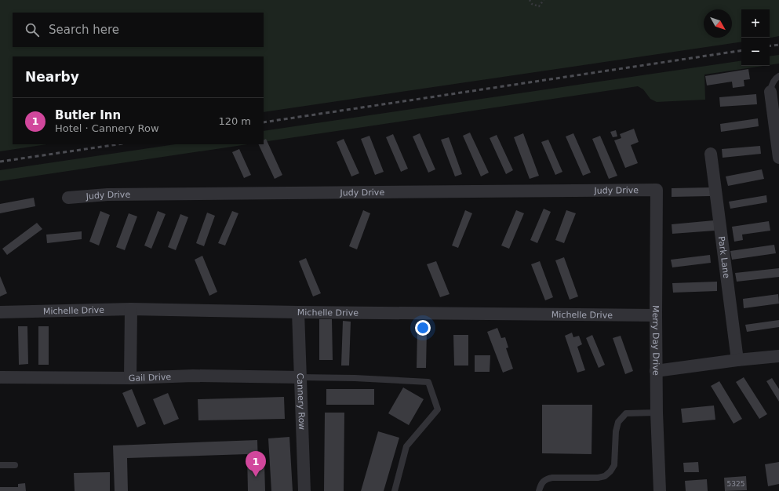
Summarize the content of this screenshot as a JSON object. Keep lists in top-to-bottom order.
{
  "streets": {
    "street": [
      "Judy Drive",
      "Park Lane",
      "Michelle Drive",
      "Merry Day Drive",
      "Gail Drive",
      "Cannery Row"
    ]
  },
  "crossings": [
    ["Judy Drive", "Merry Day Drive"],
    ["Michelle Drive", "Merry Day Drive"],
    ["Michelle Drive", "Cannery Row"],
    ["Gail Drive", "Cannery Row"]
  ],
  "house_numbers": ["5325"],
  "north": "bottom right",
  "page": {
    "map_buttons": ["+", "−"],
    "search": "Search here",
    "heading": "Nearby",
    "list": [
      {
        "mark": "1",
        "name": "Butler Inn",
        "note": "Hotel · Cannery Row",
        "value": "120 m"
      }
    ],
    "pins": "1"
  }
}
